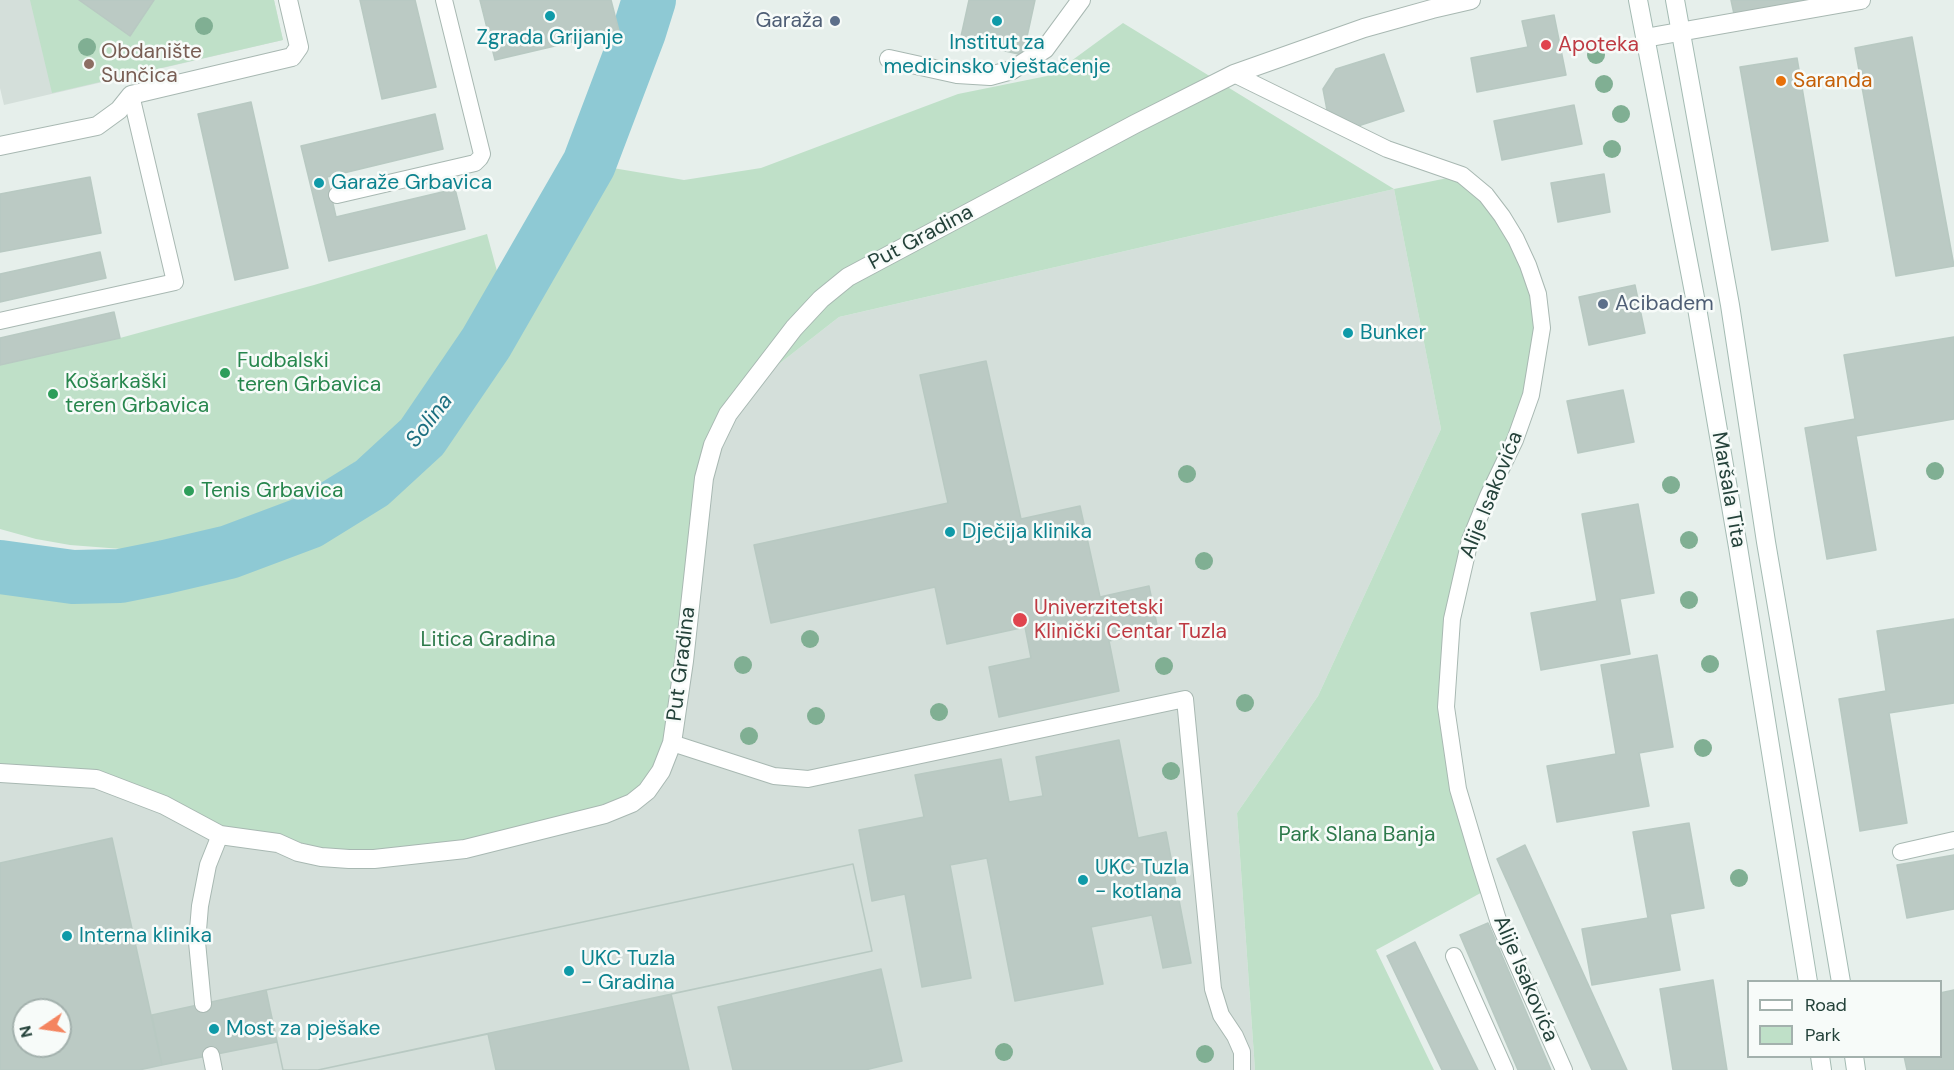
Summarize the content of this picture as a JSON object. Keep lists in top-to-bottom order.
{
  "streets": {
    "street": ["Put Gradina", "Maršala Tita"],
    "lane": ["Alije Isakovića"]
  },
  "crossings": [
    ["Put Gradina", "Alije Isakovića"]
  ],
  "water": ["Solina"],
  "parks": ["Litica Gradina", "Park Slana Banja"],
  "places": [
    "Zgrada Grijanje",
    "Garaža",
    "Institut za medicinsko vještačenje",
    "Apoteka",
    "Obdanište Sunčica",
    "Saranda",
    "Garaže Grbavica",
    "Acibadem",
    "Bunker",
    "Fudbalski teren Grbavica",
    "Košarkaški teren Grbavica",
    "Tenis Grbavica",
    "Dječija klinika",
    "Univerzitetski Klinički Centar Tuzla",
    "UKC Tuzla - kotlana",
    "Interna klinika",
    "UKC Tuzla - Gradina",
    "Most za pješake"
  ],
  "legend": ["Road", "Park"],
  "north": "left"
}
